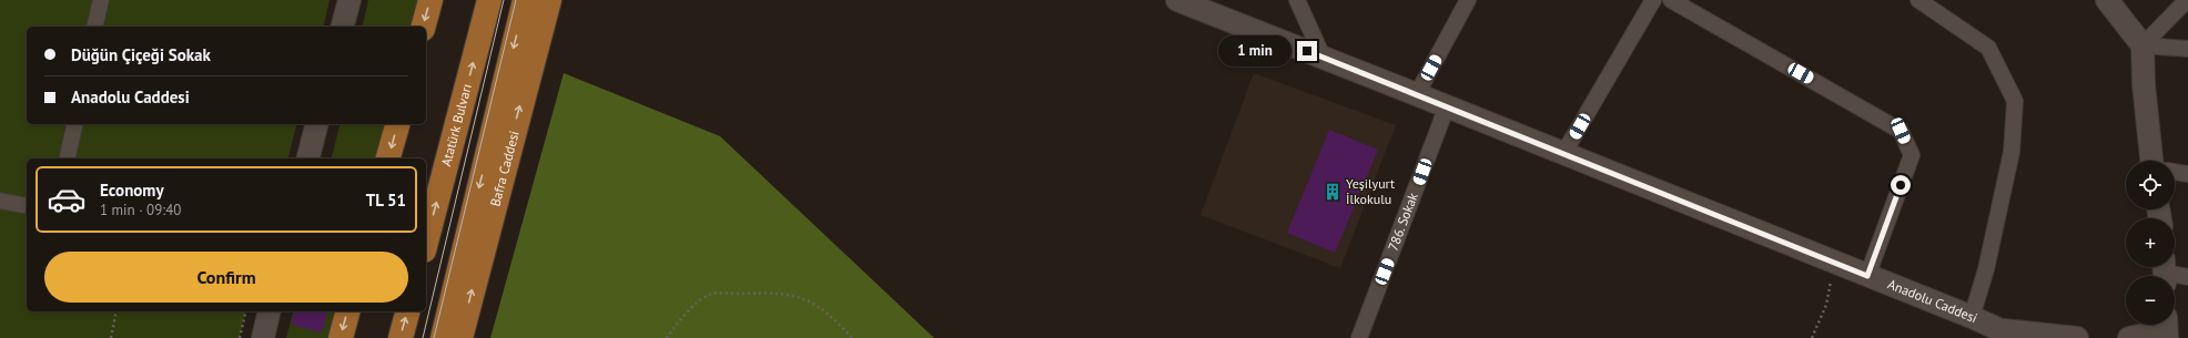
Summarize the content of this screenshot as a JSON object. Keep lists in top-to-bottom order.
{
  "streets": {
    "main road": ["Atatürk Bulvarı", "Bafra Caddesi", "Anadolu Caddesi"],
    "street": ["786. Sokak"]
  },
  "crossings": [
    ["786. Sokak", "Anadolu Caddesi"]
  ],
  "places": {
    "building": ["Yeşilyurt İlkokulu"]
  },
  "page": {
    "banner": ["Düğün Çiçeği Sokak", "Anadolu Caddesi"],
    "bubble": "1 min",
    "map_buttons": ["+", "−"],
    "list": [
      {
        "name": "Economy",
        "note": "1 min · 09:40",
        "value": "TL 51"
      }
    ],
    "buttons": "Confirm"
  }
}
